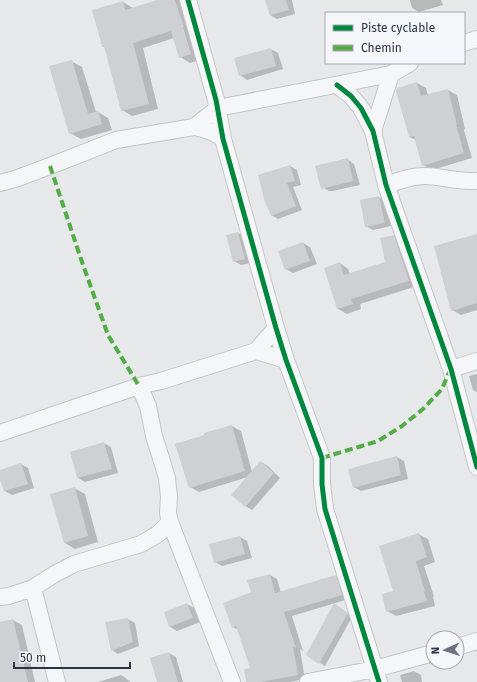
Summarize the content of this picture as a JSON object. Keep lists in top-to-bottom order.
{
  "legend": ["Piste cyclable", "Chemin"],
  "scale_bar": "50 m",
  "north": "left"
}
